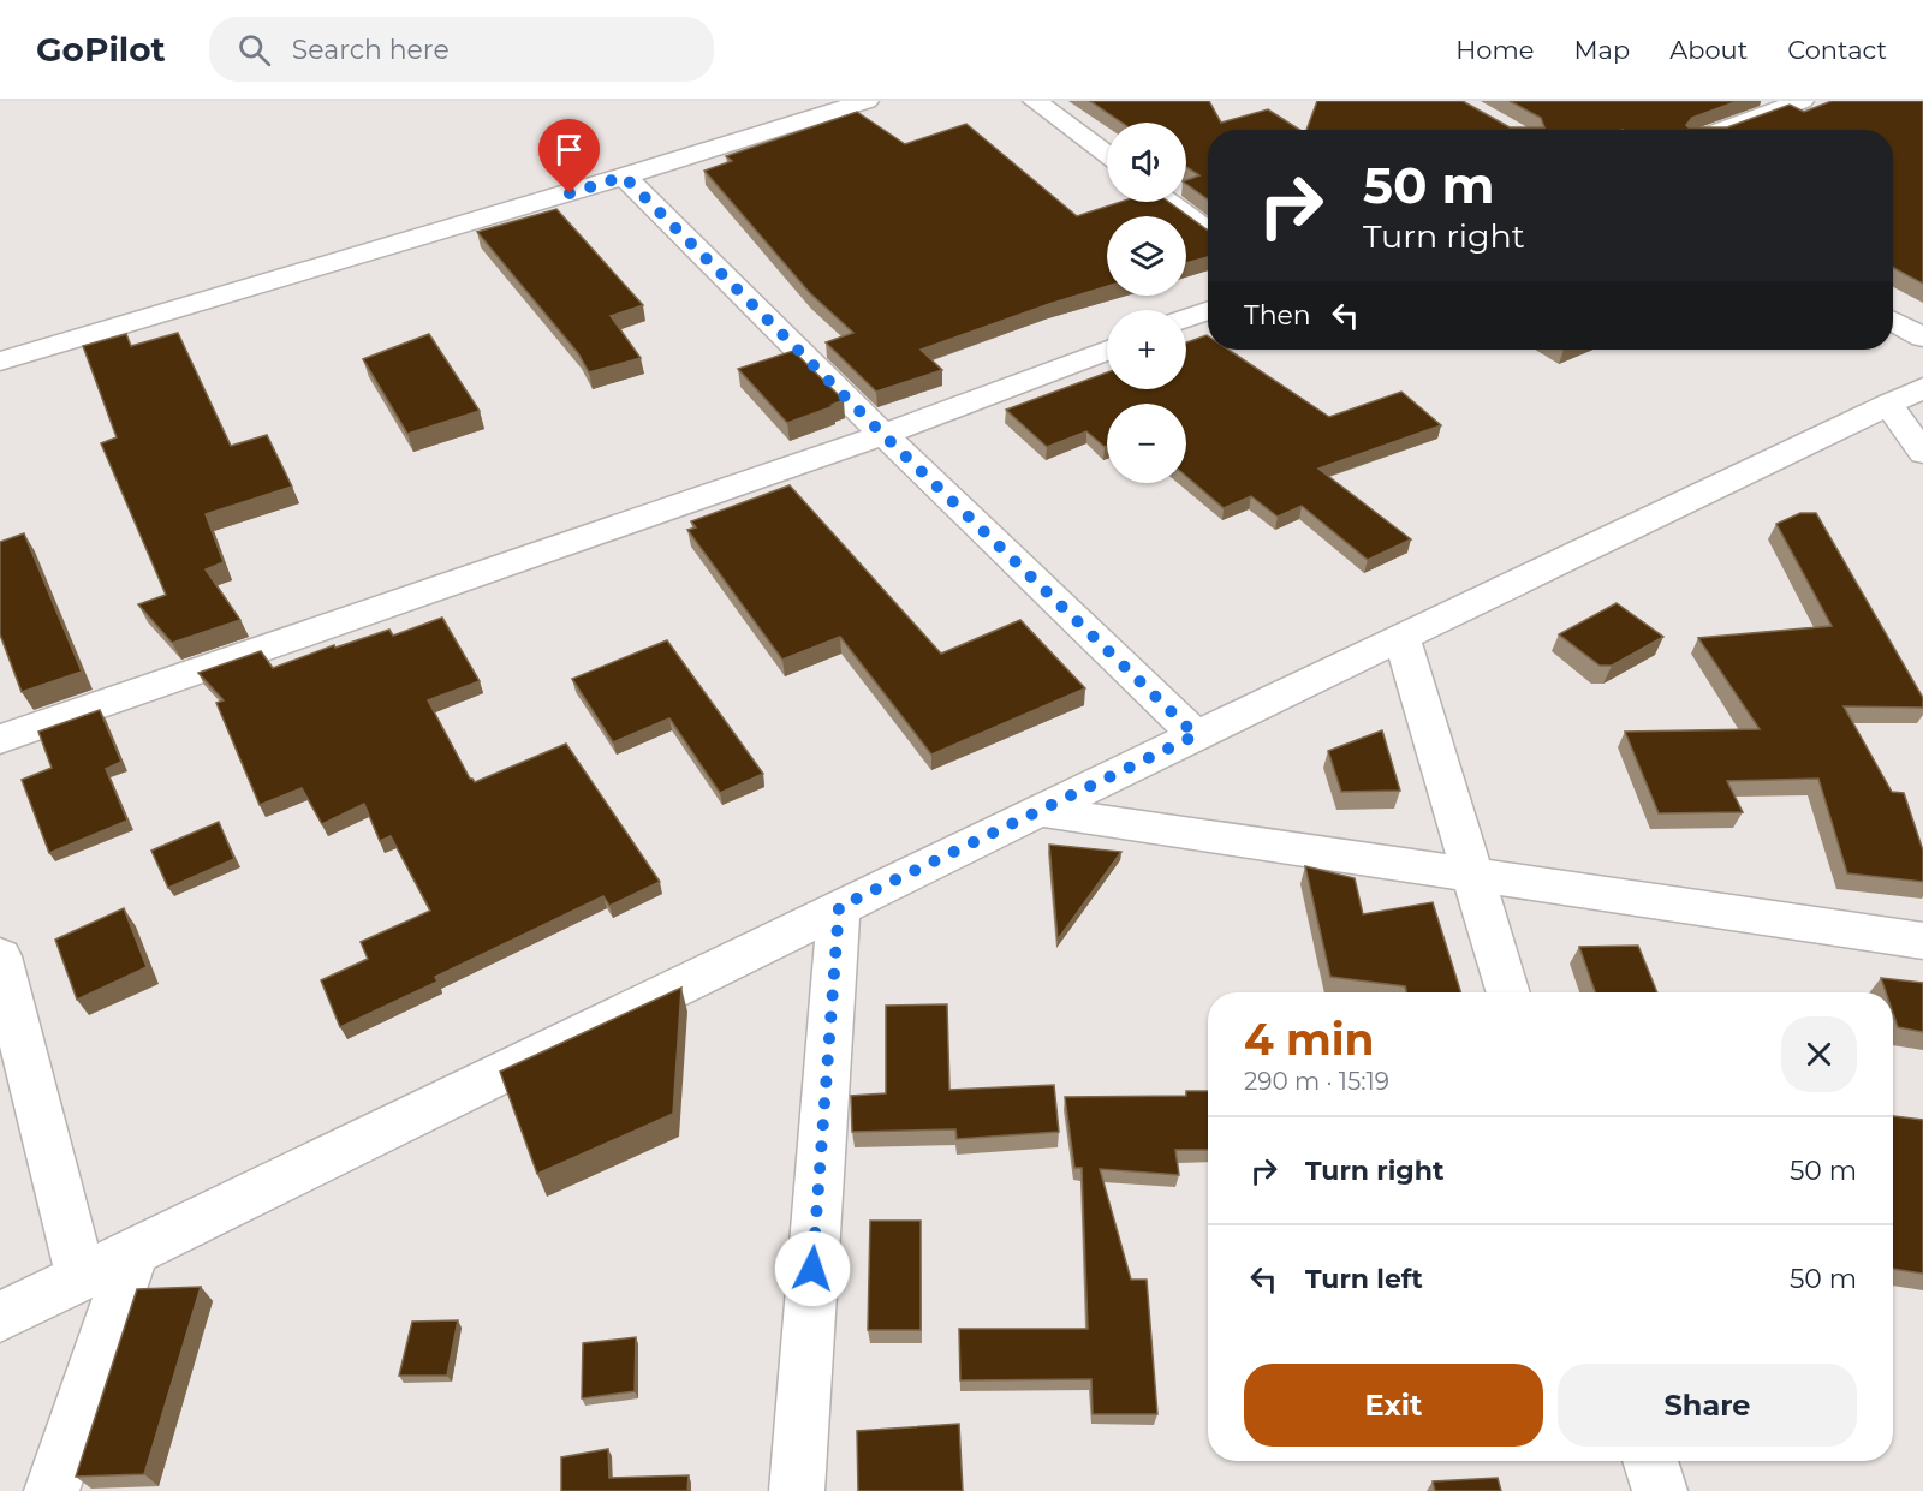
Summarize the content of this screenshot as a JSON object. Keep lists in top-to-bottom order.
{
  "page": {
    "header": "GoPilot",
    "search": "Search here",
    "nav": [
      "Home",
      "Map",
      "About",
      "Contact"
    ],
    "map_buttons": ["+", "−"],
    "turn": ["50 m", "Turn right"],
    "then": "Then",
    "heading": ["4 min", "290 m · 15:19"],
    "list": [
      {
        "name": "Turn right",
        "value": "50 m"
      },
      {
        "name": "Turn left",
        "value": "50 m"
      }
    ],
    "buttons": ["Exit", "Share"]
  }
}
